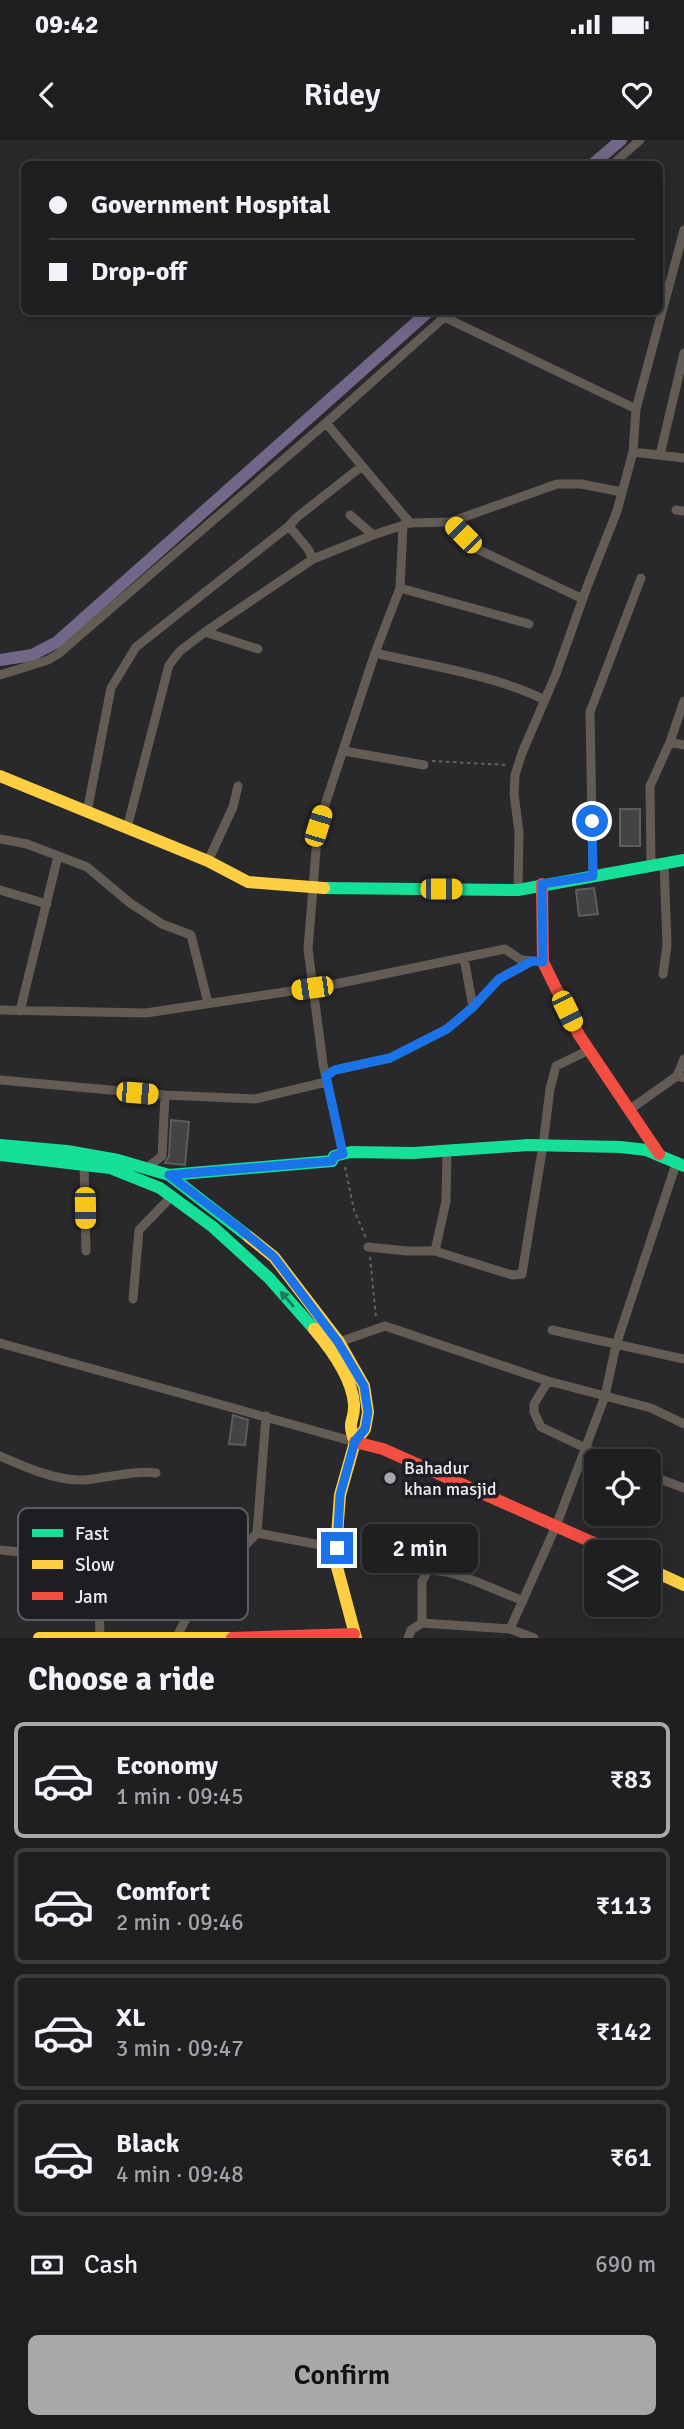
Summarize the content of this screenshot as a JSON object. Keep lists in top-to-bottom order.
{
  "places": ["Bahadur khan masjid"],
  "legend": ["Fast", "Slow", "Jam"],
  "page": {
    "status": "09:42",
    "header": "Ridey",
    "banner": ["Government Hospital", "Drop-off"],
    "bubble": "2 min",
    "heading": "Choose a ride",
    "list": [
      {
        "name": "Economy",
        "note": "1 min · 09:45",
        "value": "₹83"
      },
      {
        "name": "Comfort",
        "note": "2 min · 09:46",
        "value": "₹113"
      },
      {
        "name": "XL",
        "note": "3 min · 09:47",
        "value": "₹142"
      },
      {
        "name": "Black",
        "note": "4 min · 09:48",
        "value": "₹61"
      }
    ],
    "pay": ["Cash", "690 m"],
    "buttons": "Confirm"
  }
}
